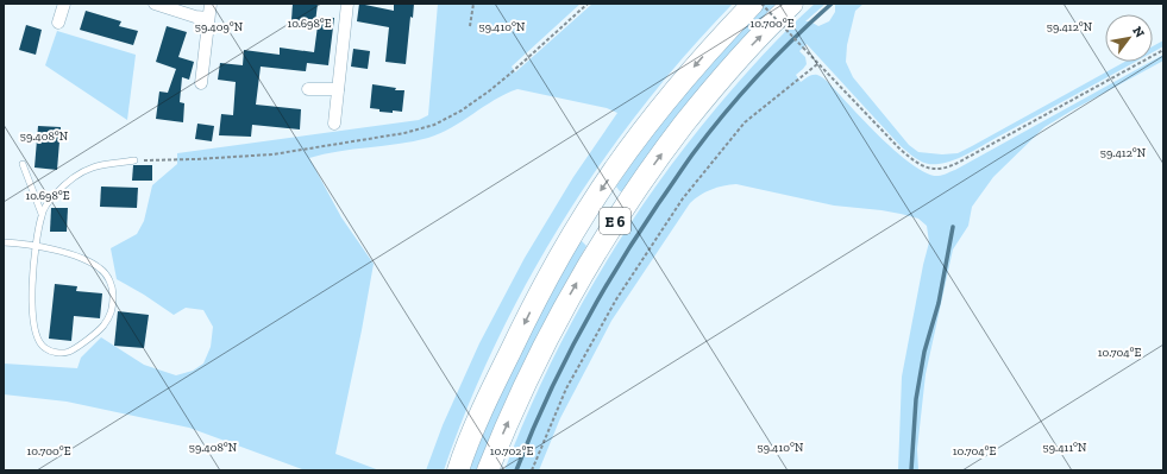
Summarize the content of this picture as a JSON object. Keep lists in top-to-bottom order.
{
  "streets": {
    "highway": ["E 6"]
  },
  "north": "top right",
  "coordinates": [
    "10.698°E",
    "10.700°E",
    "59.409°N",
    "59.410°N",
    "59.412°N",
    "59.408°N",
    "10.704°E",
    "59.411°N",
    "10.702°E"
  ]
}
